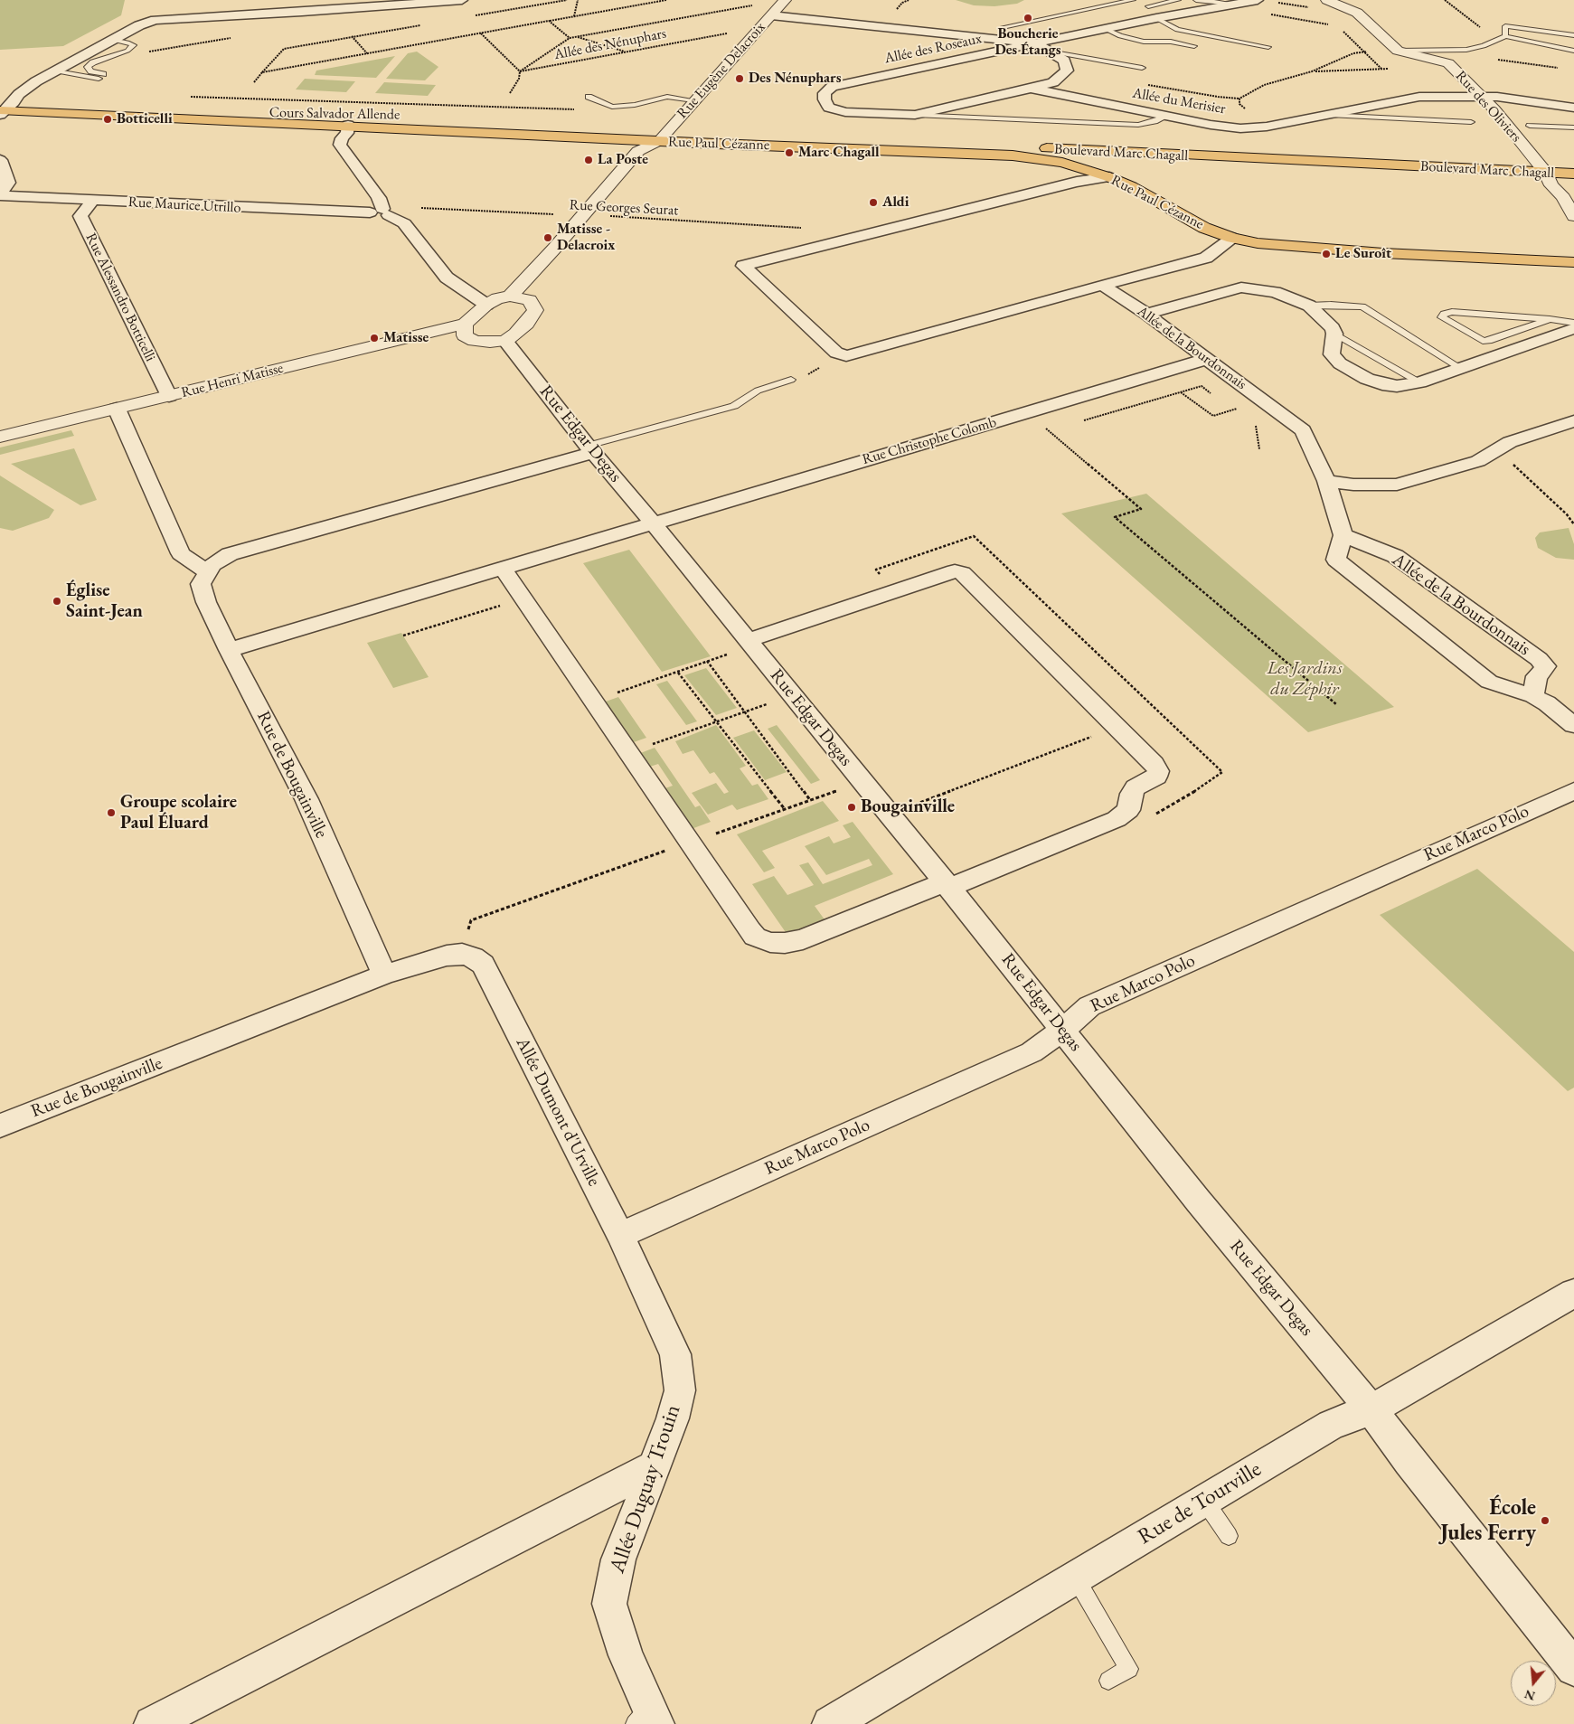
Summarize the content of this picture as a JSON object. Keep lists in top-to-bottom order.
{
  "streets": {
    "main road": ["Cours Salvador Allende", "Rue Paul Cézanne", "Boulevard Marc Chagall"],
    "street": [
      "Allée des Roseaux",
      "Rue Eugène Delacroix",
      "Allée du Merisier",
      "Rue des Oliviers",
      "Rue Maurice Utrillo",
      "Rue Alessandro Botticelli",
      "Allée de la Bourdonnais",
      "Rue Henri Matisse",
      "Rue Edgar Degas",
      "Rue Christophe Colomb",
      "Rue de Bougainville",
      "Rue Marco Polo",
      "Allée Dumont d'Urville",
      "Allée Duguay Trouin",
      "Rue de Tourville"
    ],
    "path": ["Allée des Nénuphars", "Rue Georges Seurat"]
  },
  "crossings": [
    ["Allée des Nénuphars", "Rue Eugène Delacroix"],
    ["Allée des Roseaux", "Allée du Merisier"],
    ["Rue Eugène Delacroix", "Cours Salvador Allende"],
    ["Rue Eugène Delacroix", "Rue Paul Cézanne"],
    ["Rue Eugène Delacroix", "Boulevard Marc Chagall"],
    ["Rue Eugène Delacroix", "Rue Georges Seurat"],
    ["Allée du Merisier", "Rue des Oliviers"],
    ["Rue des Oliviers", "Boulevard Marc Chagall"],
    ["Cours Salvador Allende", "Rue Paul Cézanne"],
    ["Cours Salvador Allende", "Boulevard Marc Chagall"],
    ["Rue Paul Cézanne", "Boulevard Marc Chagall"],
    ["Rue Maurice Utrillo", "Rue Georges Seurat"],
    ["Rue Maurice Utrillo", "Rue Alessandro Botticelli"],
    ["Rue Alessandro Botticelli", "Rue Henri Matisse"],
    ["Allée de la Bourdonnais", "Rue Christophe Colomb"],
    ["Rue Edgar Degas", "Rue Christophe Colomb"],
    ["Rue Edgar Degas", "Rue Marco Polo"],
    ["Rue Edgar Degas", "Rue de Tourville"],
    ["Rue Christophe Colomb", "Rue de Bougainville"],
    ["Rue Marco Polo", "Allée Dumont d'Urville"],
    ["Allée Dumont d'Urville", "Allée Duguay Trouin"]
  ],
  "parks": ["Les Jardins du Zéphir"],
  "places": [
    "Boucherie Des Étangs",
    "Des Nénuphars",
    "Botticelli",
    "Marc Chagall",
    "La Poste",
    "Aldi",
    "Matisse - Delacroix",
    "Le Suroît",
    "Matisse",
    "Église Saint-Jean",
    "Bougainville",
    "Groupe scolaire Paul Éluard",
    "École Jules Ferry"
  ],
  "north": "bottom"
}
